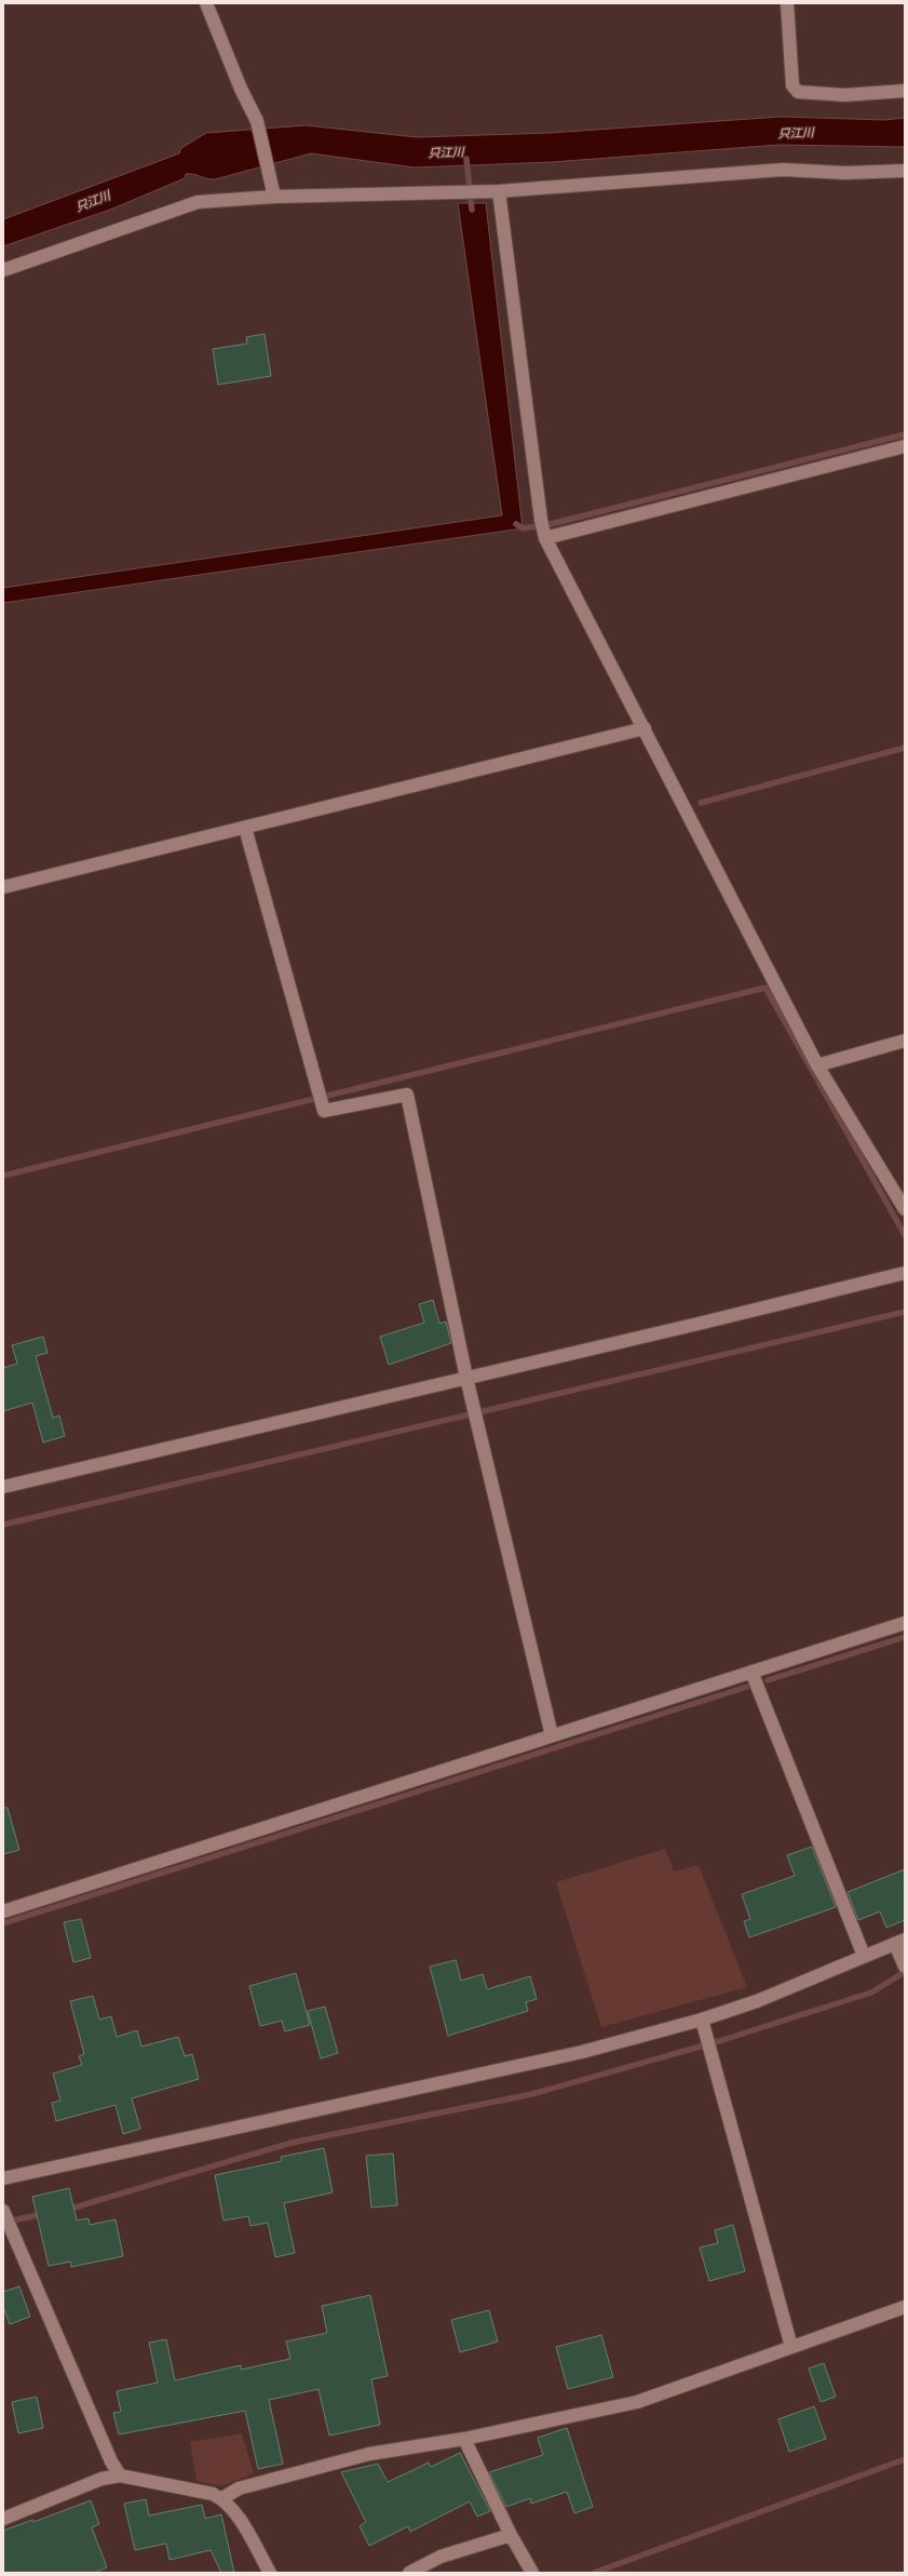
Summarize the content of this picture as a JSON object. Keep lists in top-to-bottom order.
{
  "water": ["只江川"]
}
